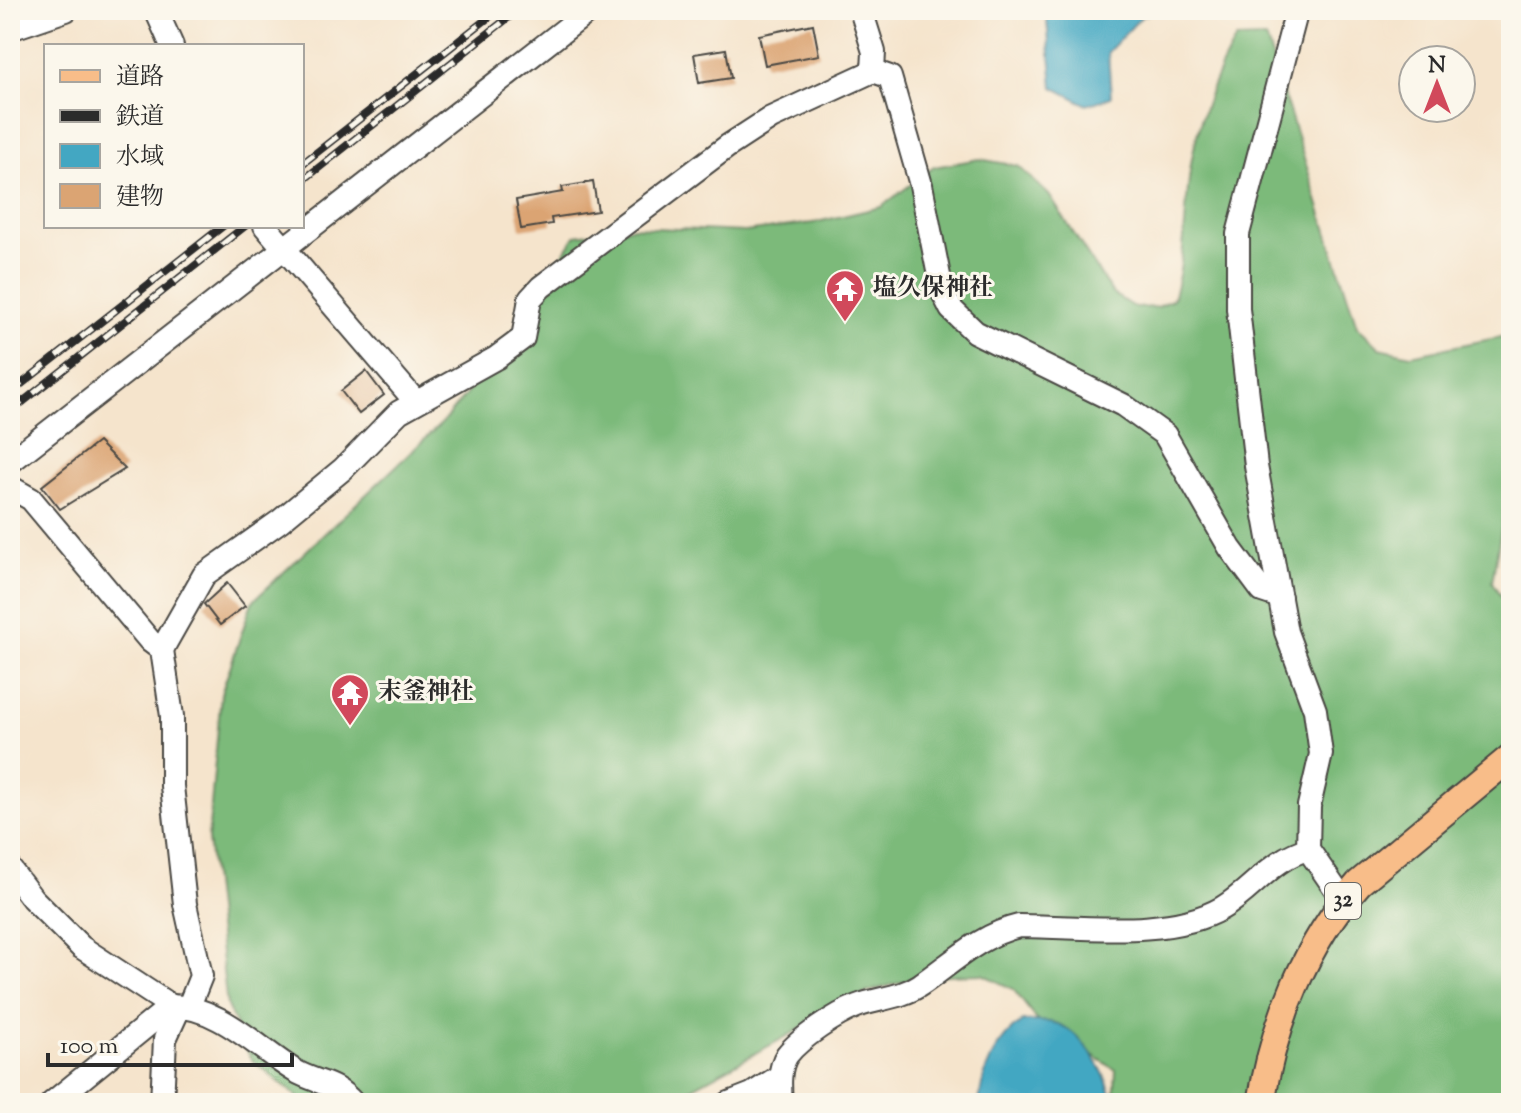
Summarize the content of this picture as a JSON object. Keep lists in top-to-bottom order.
{
  "streets": {
    "main road": ["32"]
  },
  "places": {
    "temple": ["塩久保神社", "末釜神社"]
  },
  "legend": [
    "道路",
    "鉄道",
    "水域",
    "建物"
  ],
  "scale_bar": "100 m",
  "north": "top"
}
